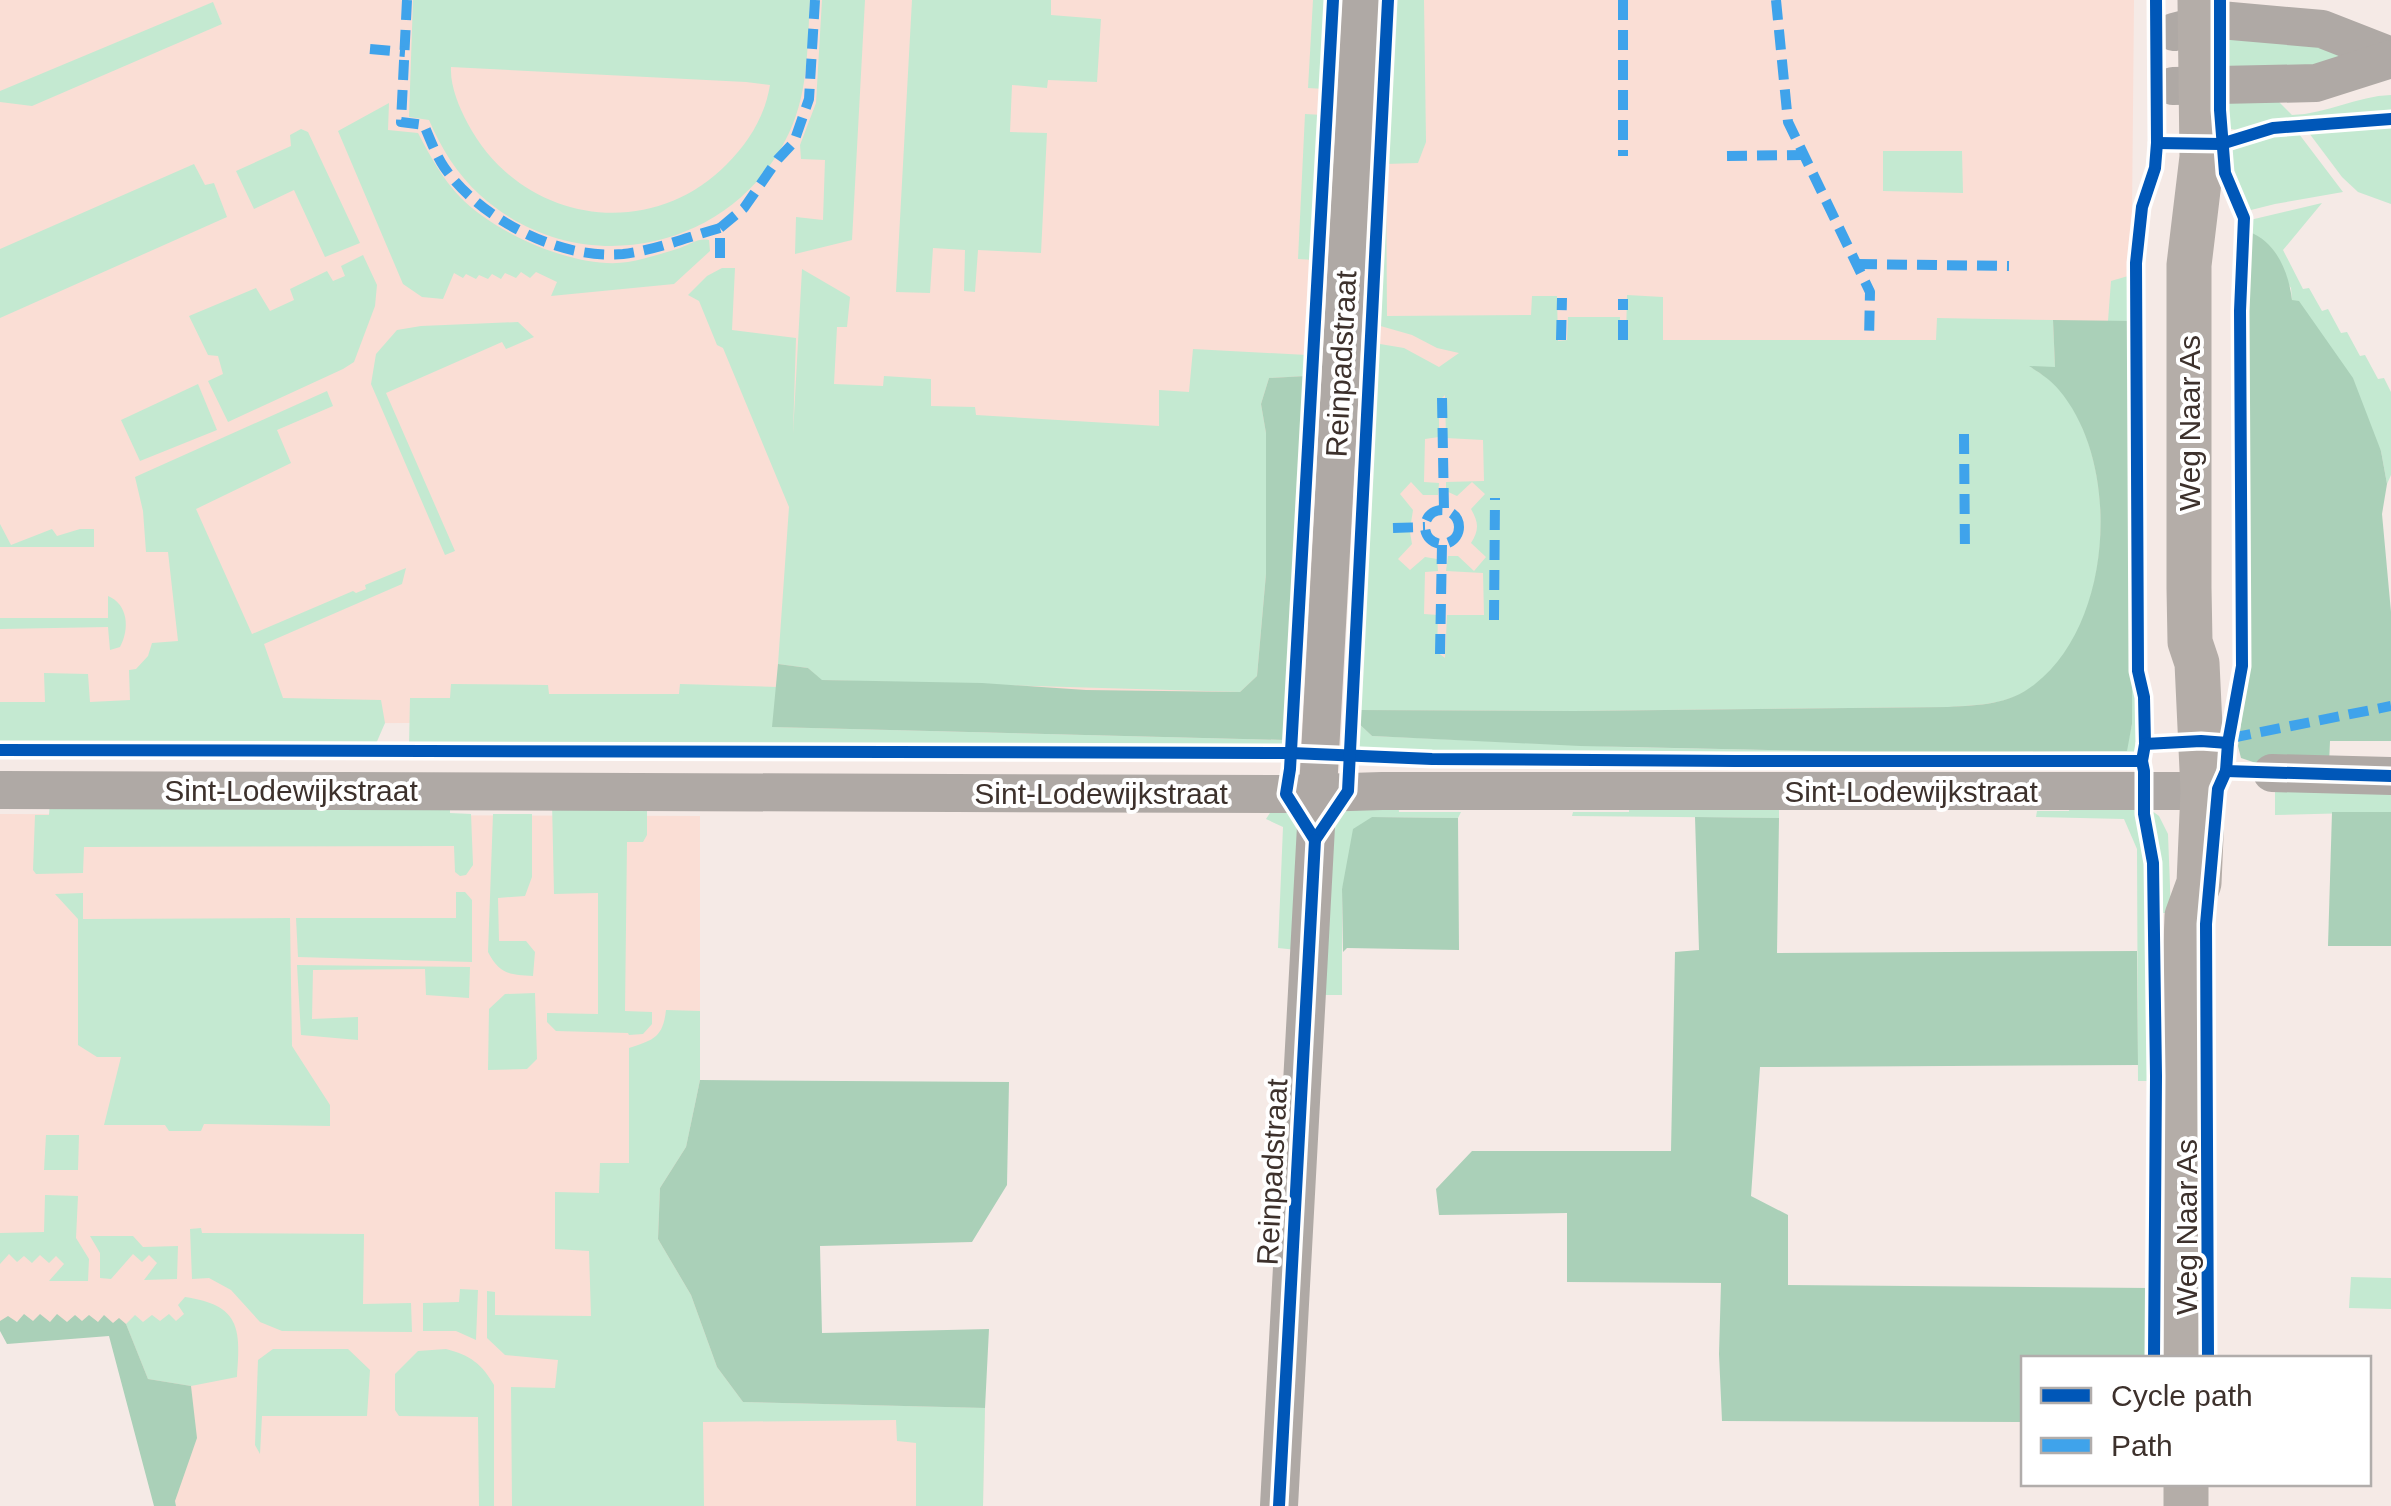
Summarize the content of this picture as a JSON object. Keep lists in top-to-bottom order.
{
  "streets": {
    "main road": ["Weg Naar As"],
    "street": ["Reinpadstraat", "Sint-Lodewijkstraat"]
  },
  "crossings": [
    ["Reinpadstraat", "Sint-Lodewijkstraat"],
    ["Weg Naar As", "Sint-Lodewijkstraat"]
  ],
  "legend": ["Cycle path", "Path"]
}
